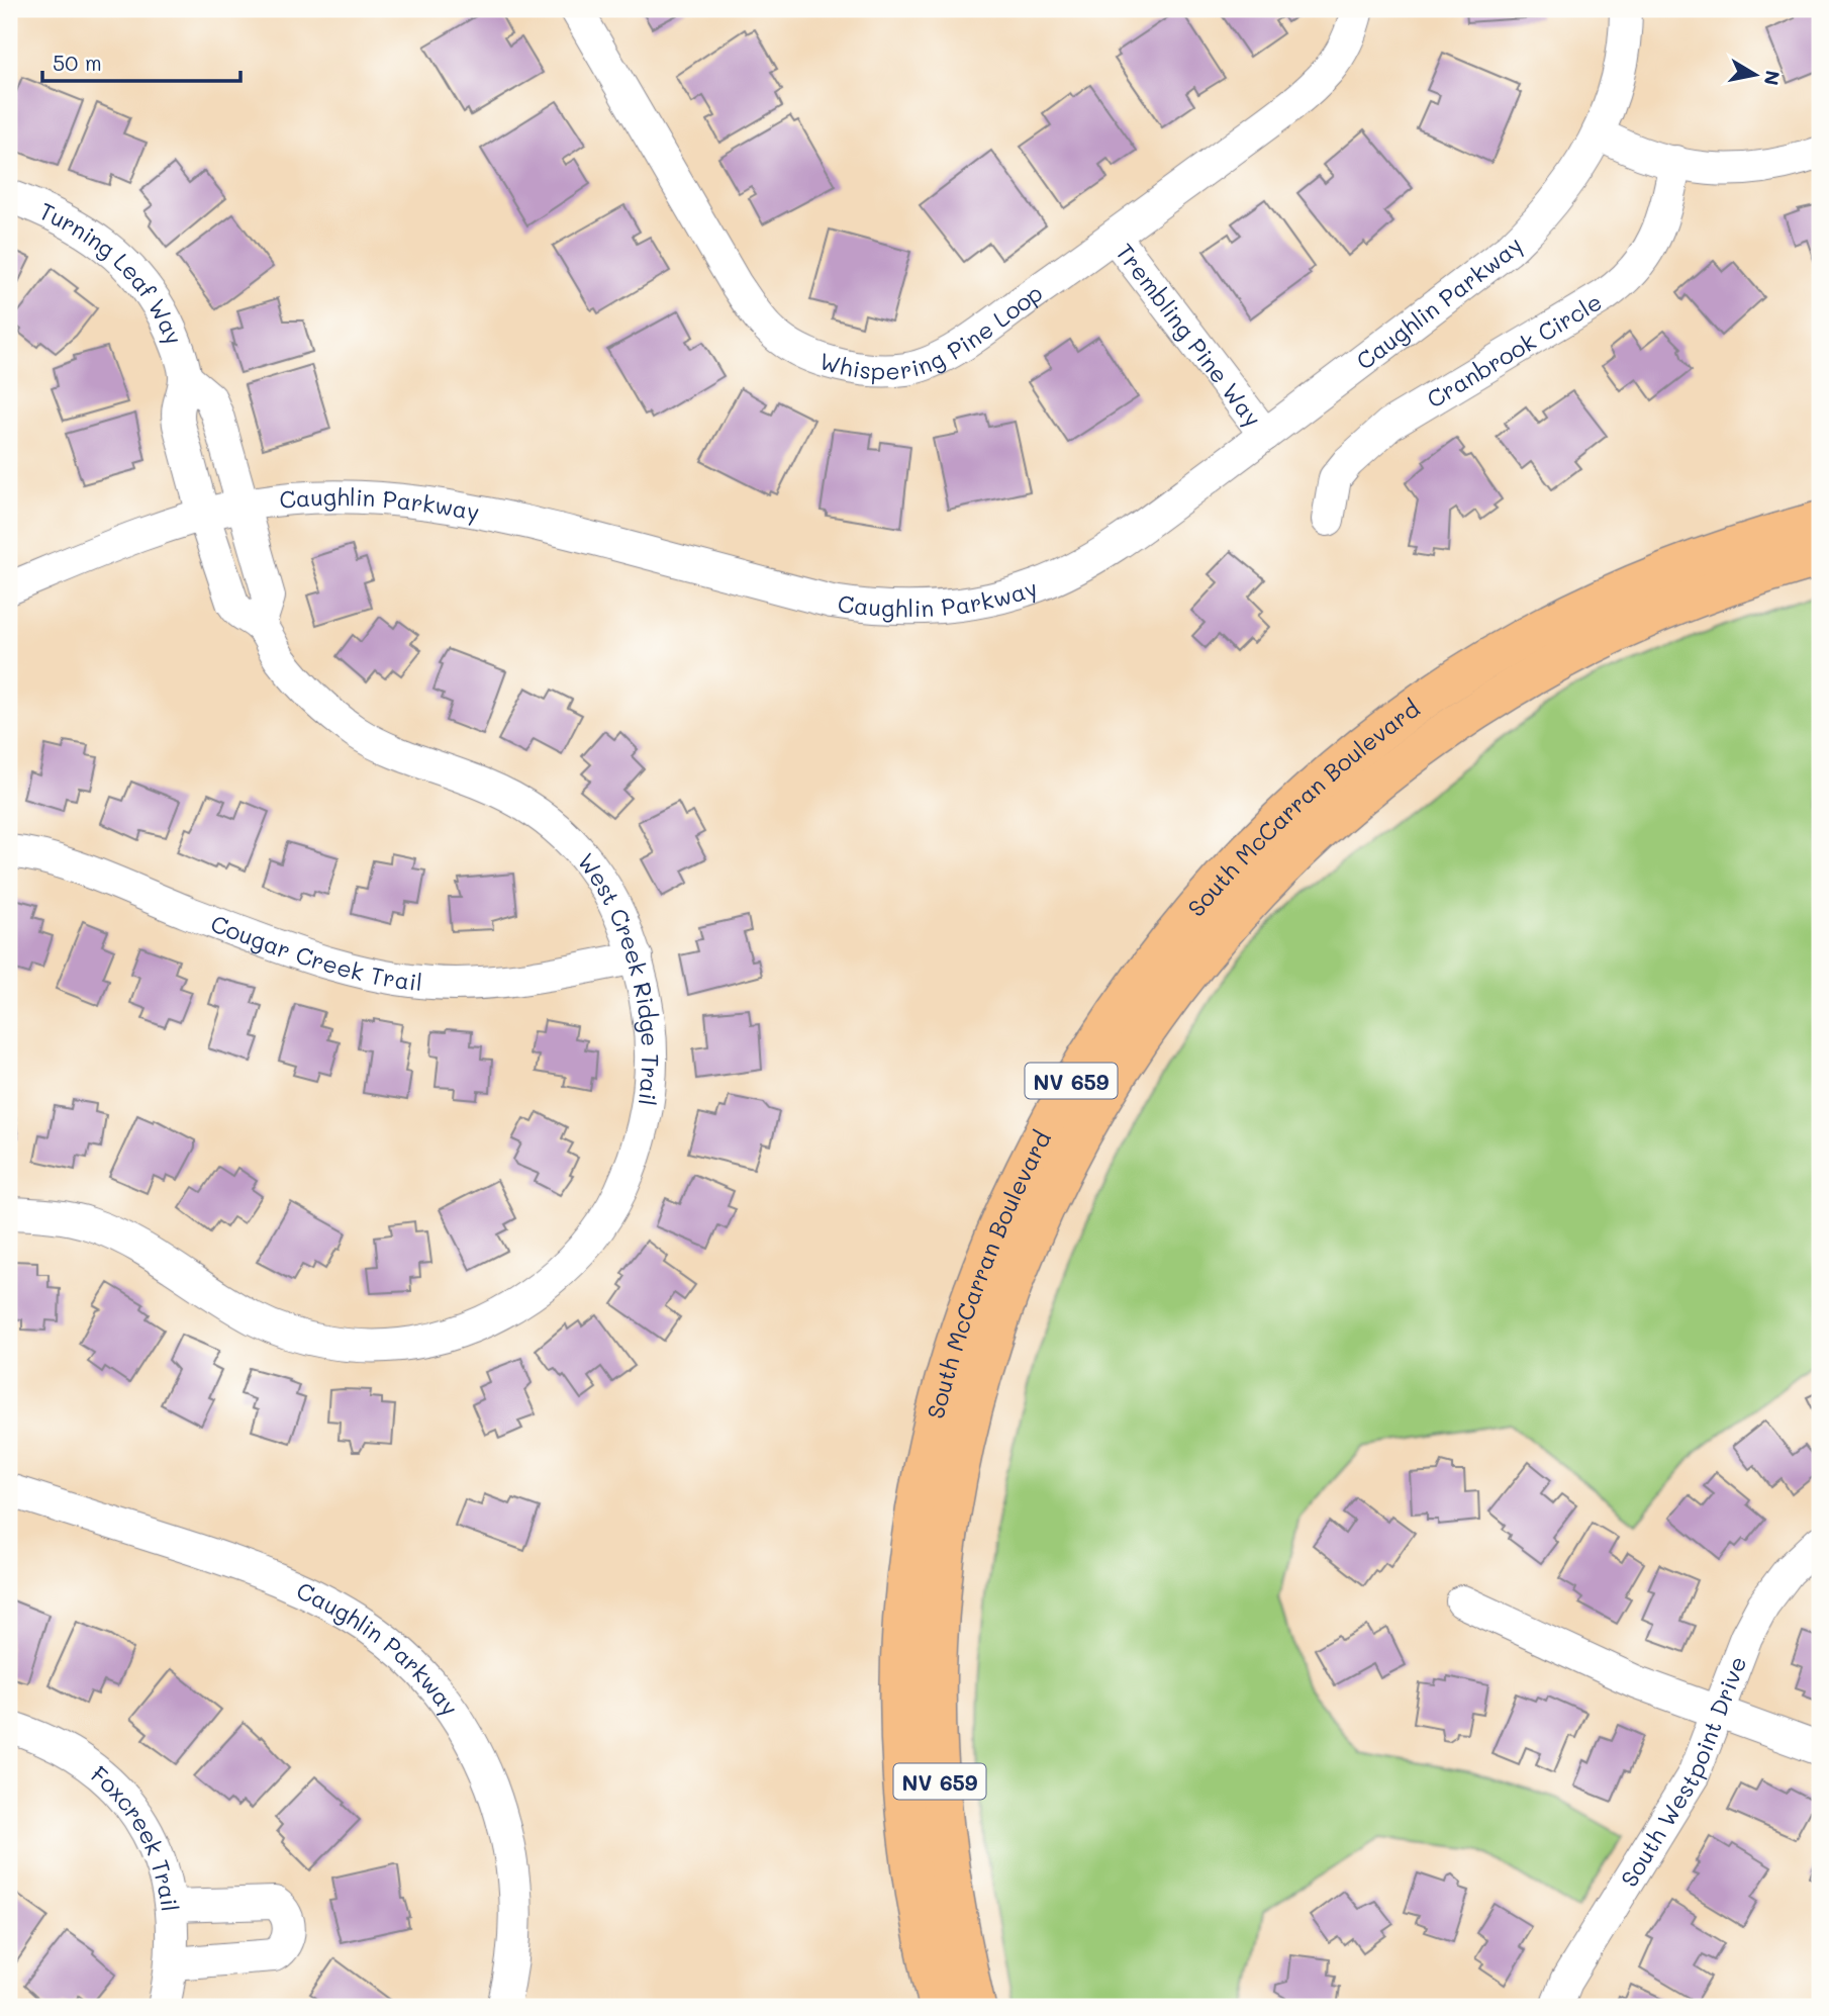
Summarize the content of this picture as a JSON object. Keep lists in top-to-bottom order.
{
  "streets": {
    "main road": ["South McCarran Boulevard", "NV 659"],
    "street": [
      "Turning Leaf Way",
      "Caughlin Parkway",
      "Whispering Pine Loop",
      "Trembling Pine Way",
      "Cranbrook Circle",
      "Cougar Creek Trail",
      "West Creek Ridge Trail",
      "South Westpoint Drive",
      "Foxcreek Trail"
    ]
  },
  "crossings": [
    ["Turning Leaf Way", "Caughlin Parkway"],
    ["Turning Leaf Way", "West Creek Ridge Trail"],
    ["Caughlin Parkway", "Trembling Pine Way"],
    ["Caughlin Parkway", "West Creek Ridge Trail"],
    ["Whispering Pine Loop", "Trembling Pine Way"],
    ["Cougar Creek Trail", "West Creek Ridge Trail"]
  ],
  "scale_bar": "50 m",
  "north": "right"
}
